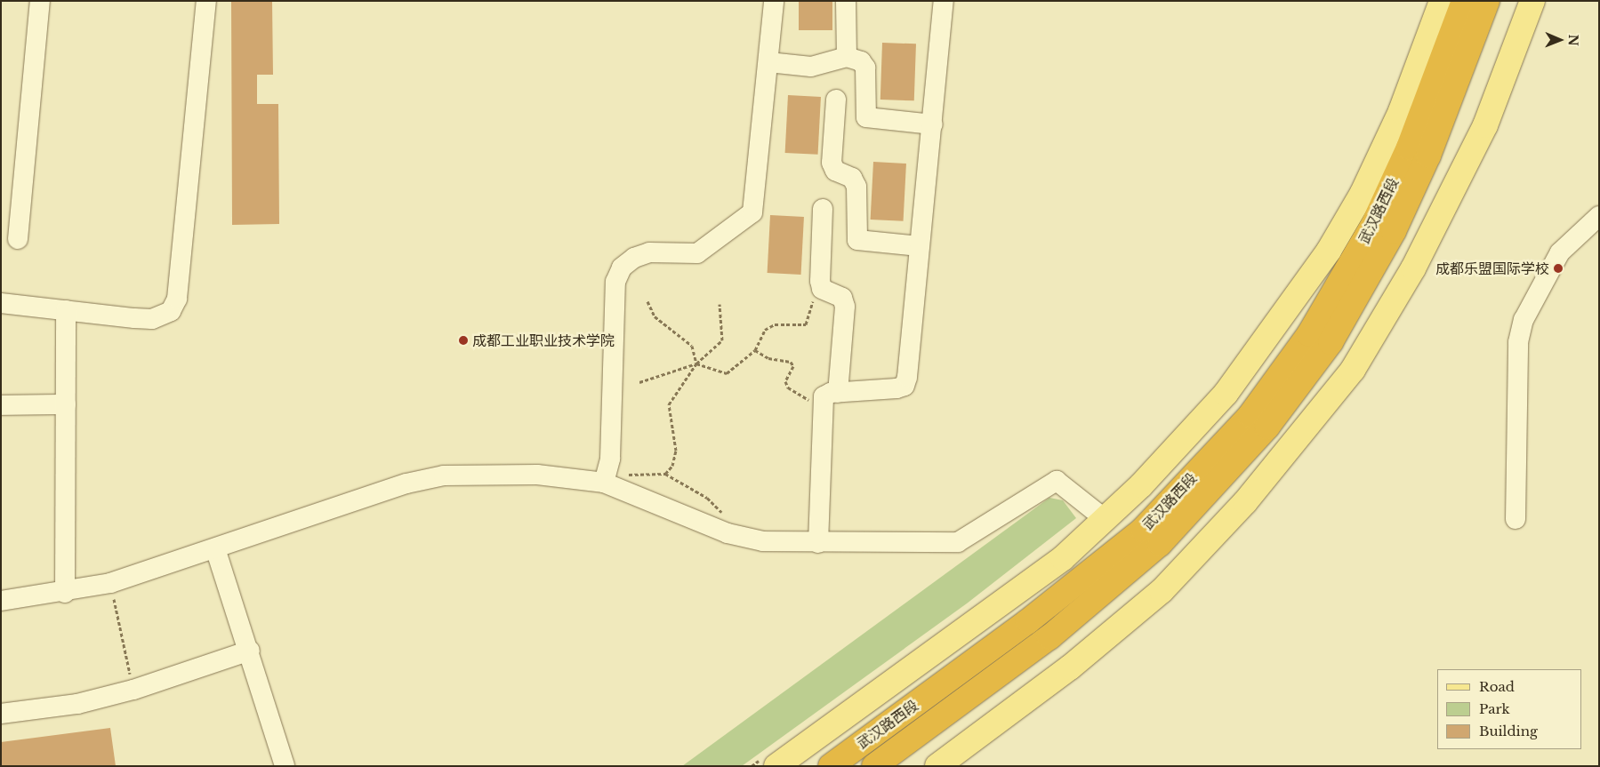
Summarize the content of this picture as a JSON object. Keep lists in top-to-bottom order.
{
  "streets": {
    "highway": ["武汉路西段"]
  },
  "places": ["成都乐盟国际学校", "成都工业职业技术学院"],
  "legend": ["Road", "Park", "Building"],
  "north": "right"
}
